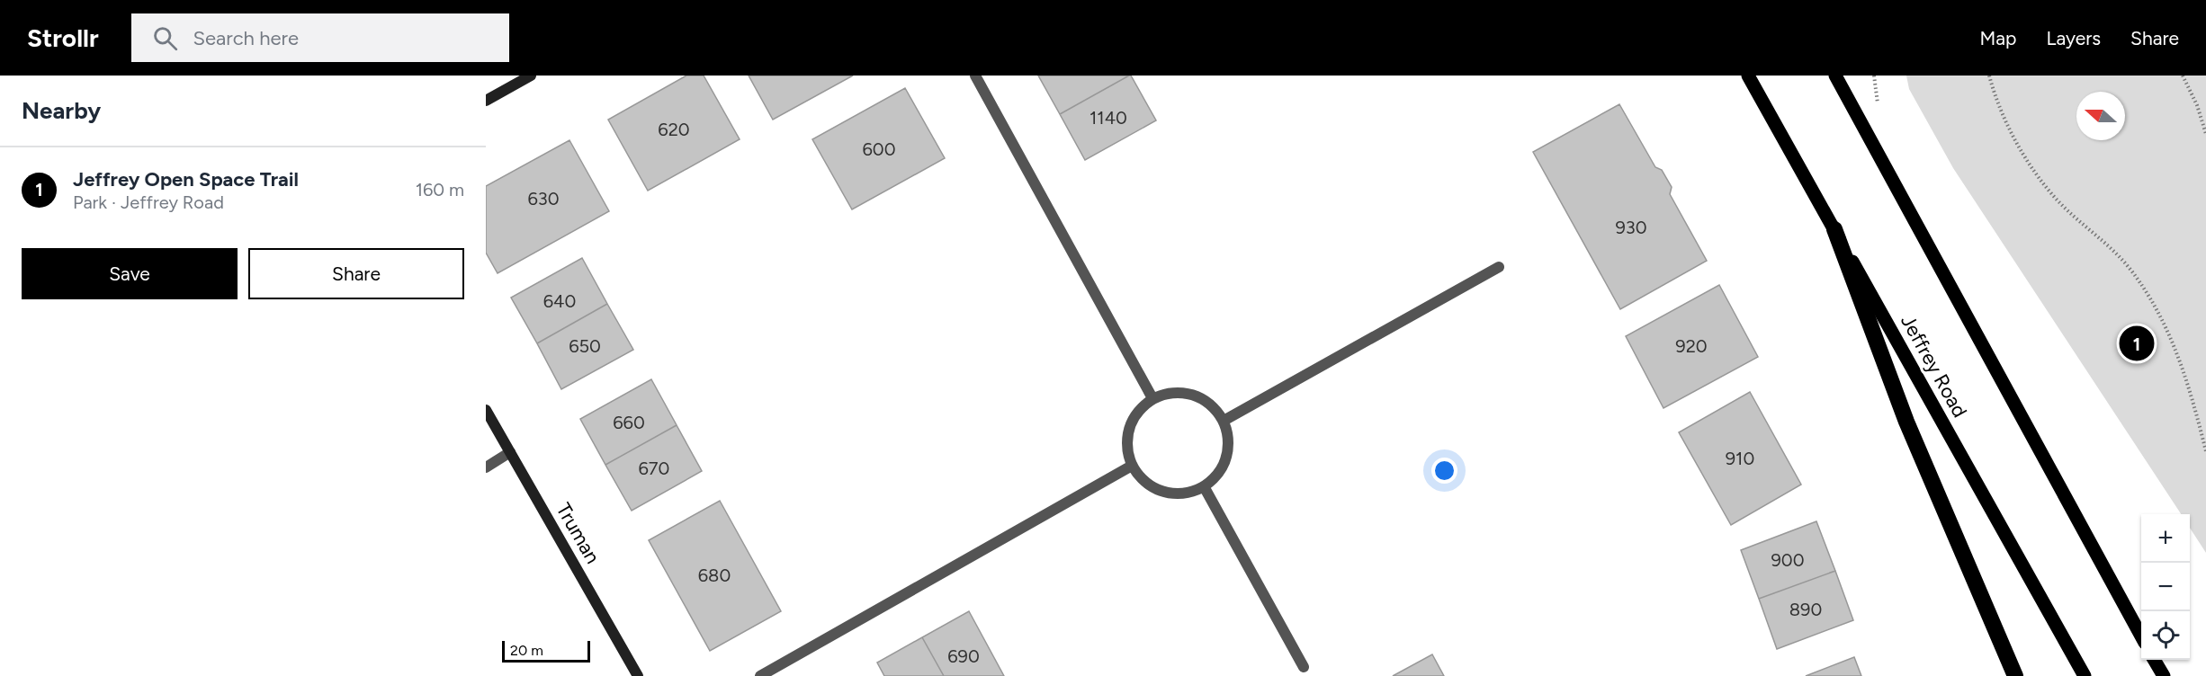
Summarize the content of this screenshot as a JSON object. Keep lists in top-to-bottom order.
{
  "streets": {
    "main road": ["Jeffrey Road"],
    "street": ["Truman"]
  },
  "house_numbers": [
    "1140",
    "620",
    "600",
    "630",
    "930",
    "640",
    "650",
    "920",
    "660",
    "910",
    "670",
    "900",
    "680",
    "890",
    "690"
  ],
  "scale_bar": "20 m",
  "north": "left",
  "page": {
    "header": "Strollr",
    "search": "Search here",
    "nav": ["Map", "Layers", "Share"],
    "heading": "Nearby",
    "list": [
      {
        "mark": "1",
        "name": "Jeffrey Open Space Trail",
        "note": "Park · Jeffrey Road",
        "value": "160 m"
      }
    ],
    "buttons": ["Save", "Share"],
    "pins": "1",
    "map_buttons": ["+", "−"],
    "scale": "20 m"
  }
}
